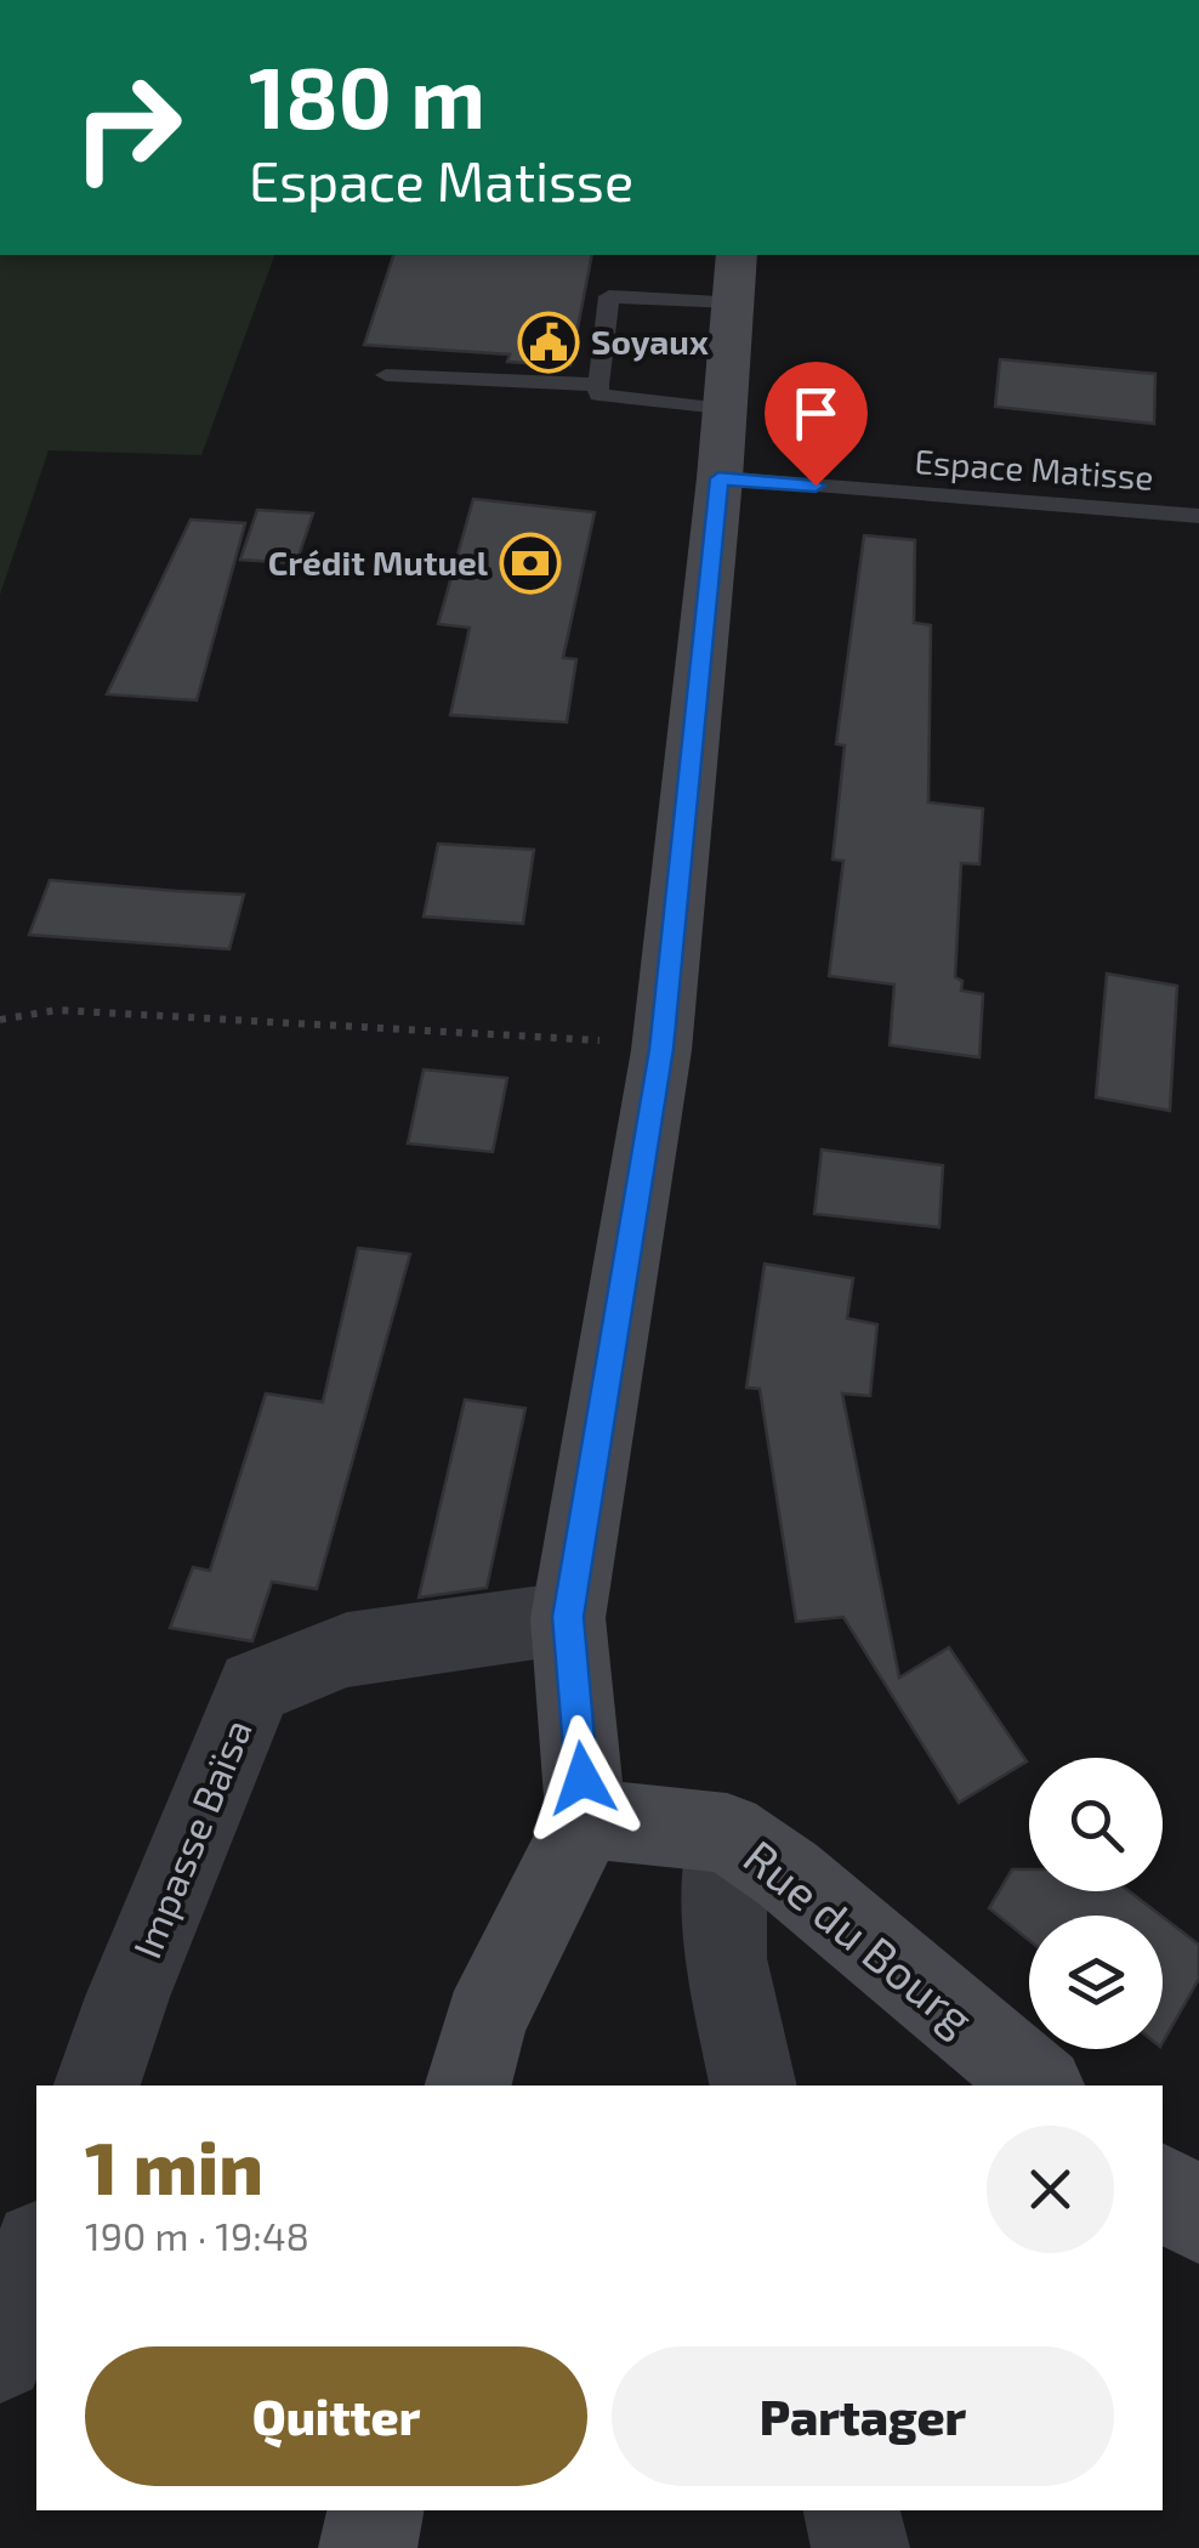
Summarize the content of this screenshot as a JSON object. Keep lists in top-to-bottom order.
{
  "streets": {
    "main road": ["Rue du Bourg"],
    "street": ["Impasse Baïsa"],
    "lane": ["Espace Matisse"]
  },
  "places": {
    "public building": ["Soyaux"],
    "bank": ["Crédit Mutuel"]
  },
  "page": {
    "turn": ["180 m", "Espace Matisse"],
    "heading": ["1 min", "190 m · 19:48"],
    "buttons": ["Quitter", "Partager"]
  }
}
